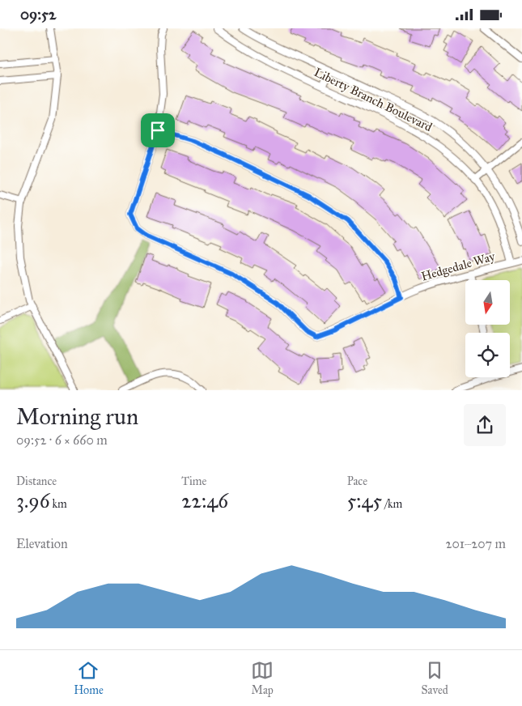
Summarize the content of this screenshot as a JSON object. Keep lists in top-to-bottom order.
{
  "streets": {
    "street": ["Liberty Branch Boulevard", "Hedgedale Way"]
  },
  "crossings": [
    ["Liberty Branch Boulevard", "Hedgedale Way"]
  ],
  "north": "bottom",
  "page": {
    "status": "09:52",
    "heading": ["Morning run", "09:52 · 6 × 660 m"],
    "stats": [
      ["Distance", "3.96 km"],
      ["Time", "22:46"],
      ["Pace", "5:45 /km"]
    ],
    "chart": ["Elevation", "201–207 m"],
    "tabs": ["Home", "Map", "Saved"]
  }
}
